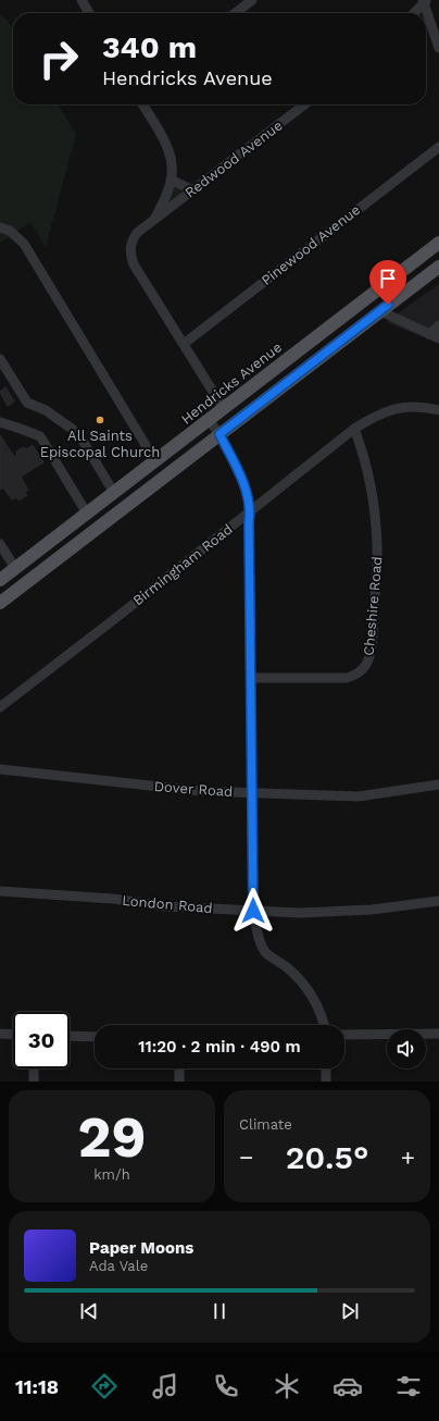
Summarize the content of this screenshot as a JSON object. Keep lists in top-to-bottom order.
{
  "streets": {
    "main road": ["Hendricks Avenue"],
    "street": [
      "Redwood Avenue",
      "Pinewood Avenue",
      "Birmingham Road",
      "Cheshire Road",
      "Dover Road",
      "London Road"
    ]
  },
  "crossings": [
    ["Redwood Avenue", "Pinewood Avenue"],
    ["Redwood Avenue", "Hendricks Avenue"],
    ["Birmingham Road", "Cheshire Road"]
  ],
  "places": ["All Saints Episcopal Church"],
  "page": {
    "turn": ["340 m", "Hendricks Avenue"],
    "limit": "30",
    "trip": "11:20 · 2 min · 490 m",
    "tile": [
      ["29", "km/h"],
      "Climate"
    ],
    "heat": ["−", "20.5°", "+"],
    "song": ["Paper Moons", "Ada Vale"],
    "tabs": "11:18"
  }
}
